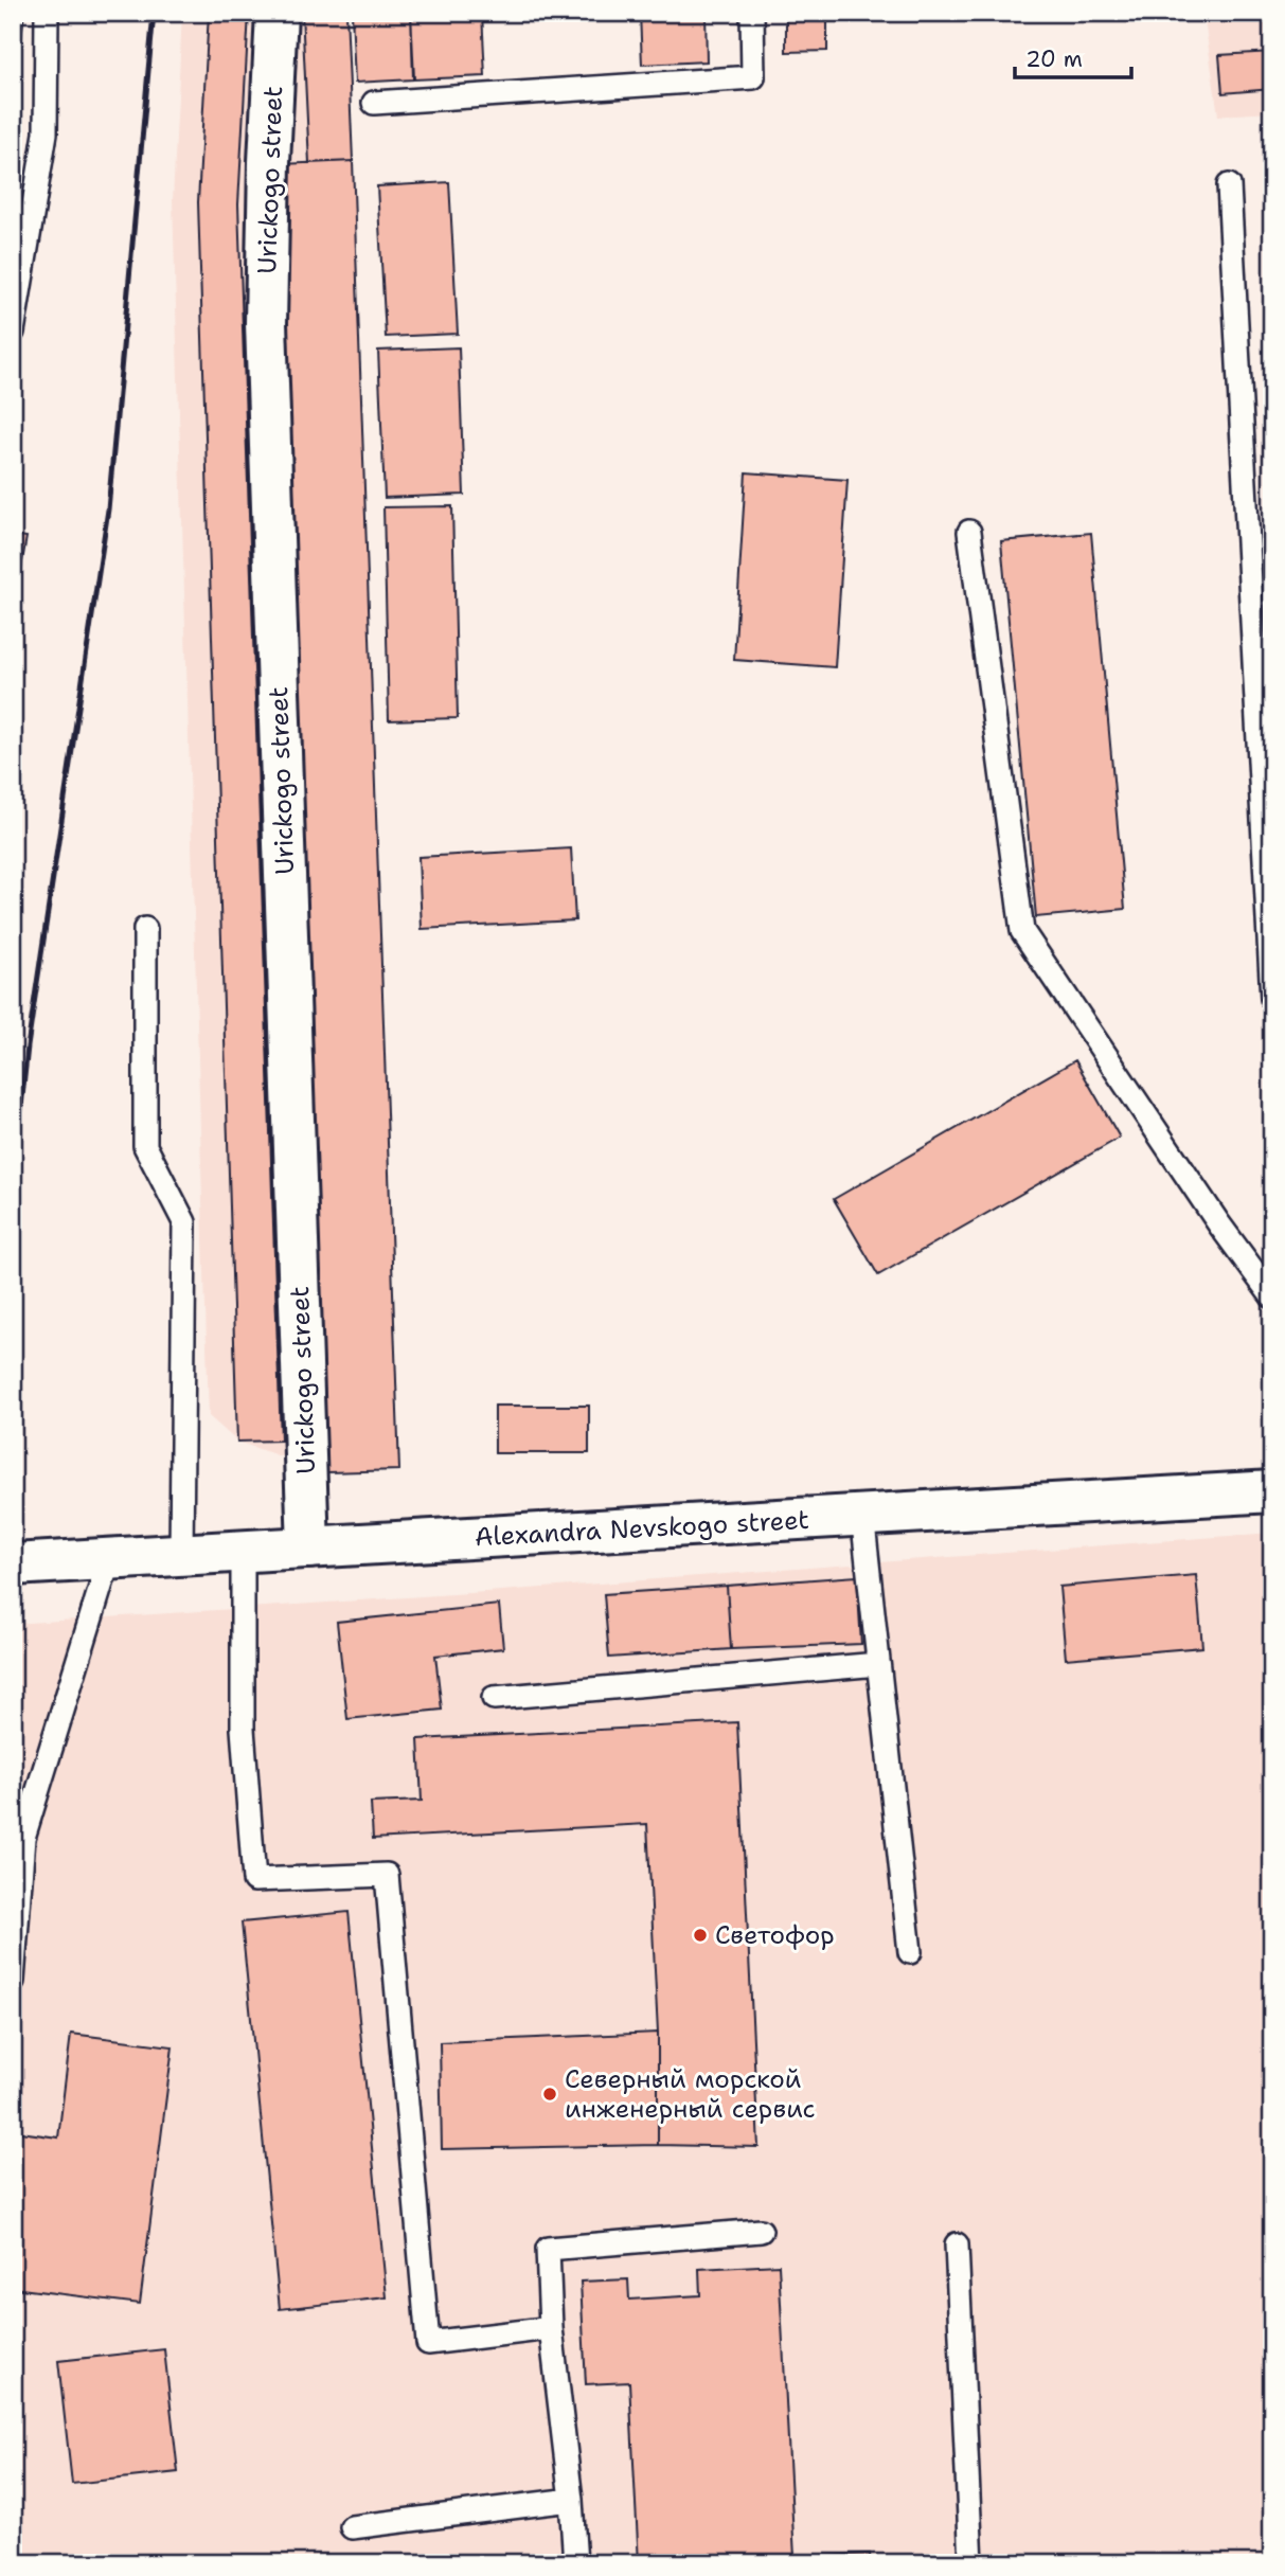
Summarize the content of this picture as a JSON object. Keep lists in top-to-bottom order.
{
  "streets": {
    "street": ["Urickogo street", "Alexandra Nevskogo street"]
  },
  "crossings": [
    ["Urickogo street", "Alexandra Nevskogo street"]
  ],
  "places": ["Светофор", "Северный морской инженерный сервис"],
  "scale_bar": "20 m"
}
